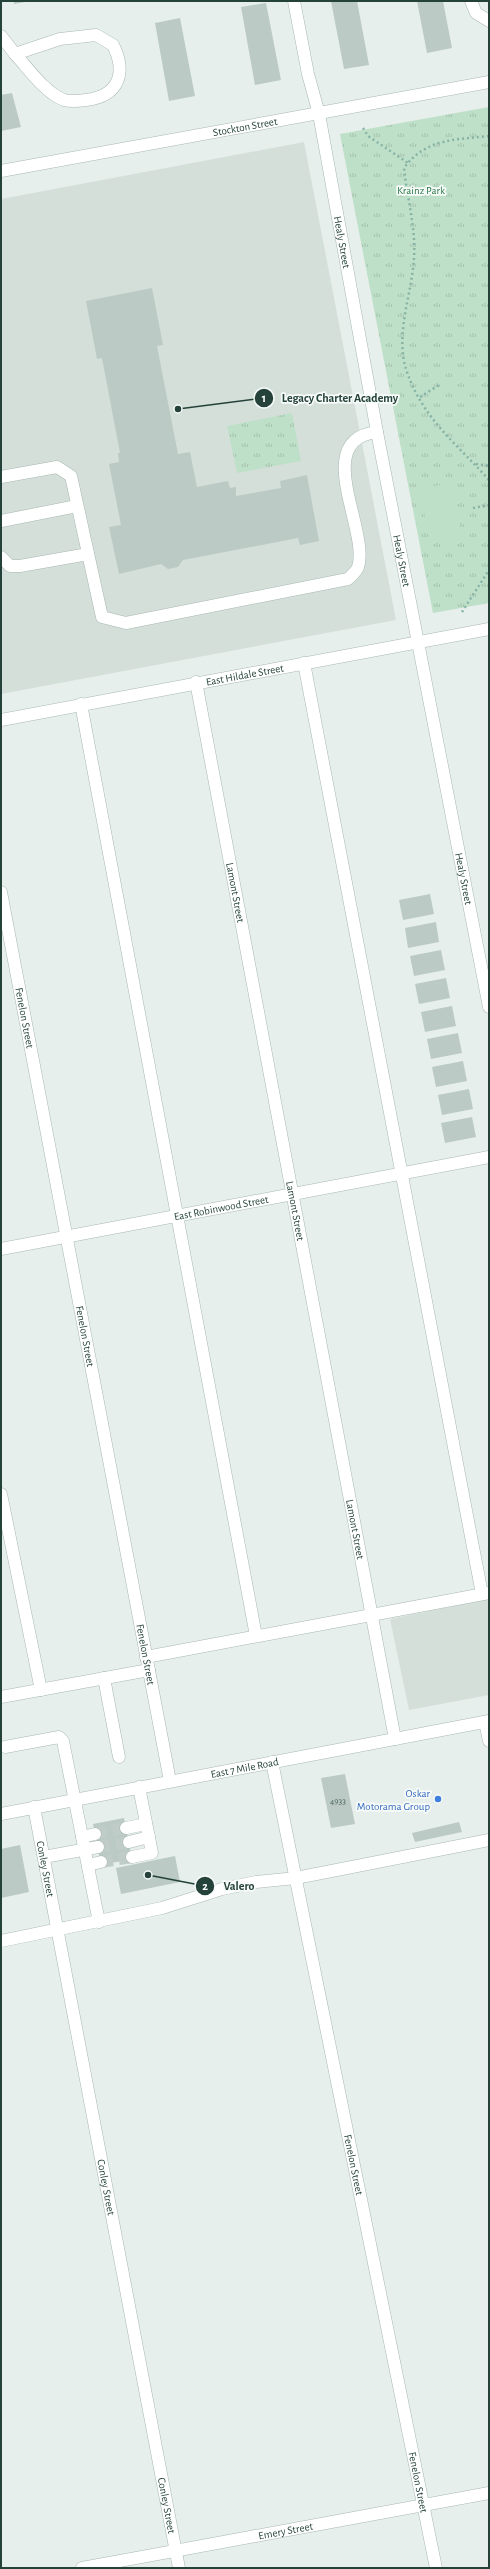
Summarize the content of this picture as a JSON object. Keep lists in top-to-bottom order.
{
  "streets": {
    "street": [
      "Stockton Street",
      "Healy Street",
      "East Hildale Street",
      "Lamont Street",
      "Fenelon Street",
      "East Robinwood Street",
      "East 7 Mile Road",
      "Conley Street",
      "Emery Street"
    ]
  },
  "crossings": [
    ["Stockton Street", "Healy Street"],
    ["Healy Street", "East Hildale Street"],
    ["East Hildale Street", "Lamont Street"],
    ["Lamont Street", "East Robinwood Street"],
    ["Lamont Street", "East 7 Mile Road"],
    ["Fenelon Street", "East Robinwood Street"],
    ["Fenelon Street", "East 7 Mile Road"],
    ["Fenelon Street", "Emery Street"],
    ["East 7 Mile Road", "Conley Street"],
    ["Conley Street", "Emery Street"]
  ],
  "parks": ["Krainz Park"],
  "places": ["Legacy Charter Academy", "Oskar Motorama Group", "Valero"],
  "house_numbers": ["4933"]
}
